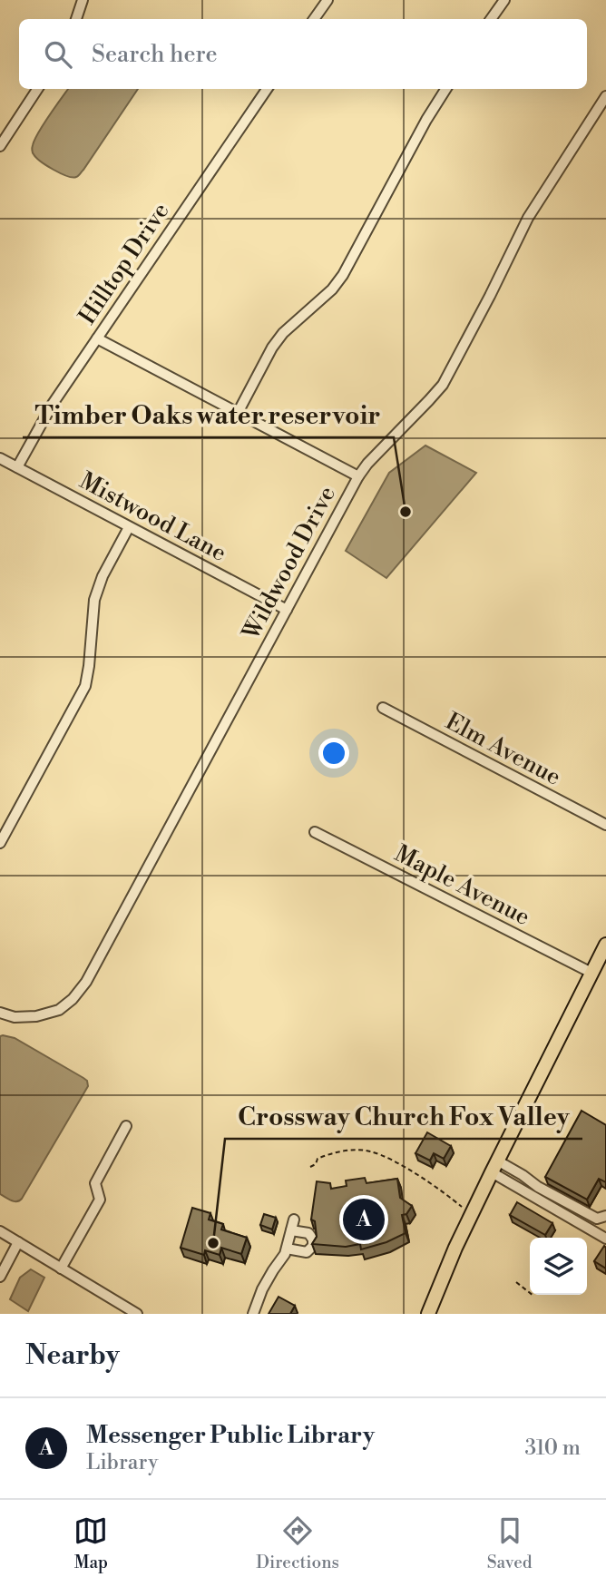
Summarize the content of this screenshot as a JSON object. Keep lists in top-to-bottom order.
{
  "streets": {
    "street": [
      "Hilltop Drive",
      "Mistwood Lane",
      "Wildwood Drive",
      "Elm Avenue",
      "Maple Avenue"
    ]
  },
  "crossings": [
    ["Hilltop Drive", "Mistwood Lane"],
    ["Mistwood Lane", "Wildwood Drive"]
  ],
  "places": ["Timber Oaks water reservoir", "Crossway Church Fox Valley"],
  "page": {
    "search": "Search here",
    "pins": "A",
    "heading": "Nearby",
    "list": [
      {
        "mark": "A",
        "name": "Messenger Public Library",
        "note": "Library",
        "value": "310 m"
      }
    ],
    "nav": ["Map", "Directions", "Saved"]
  }
}
